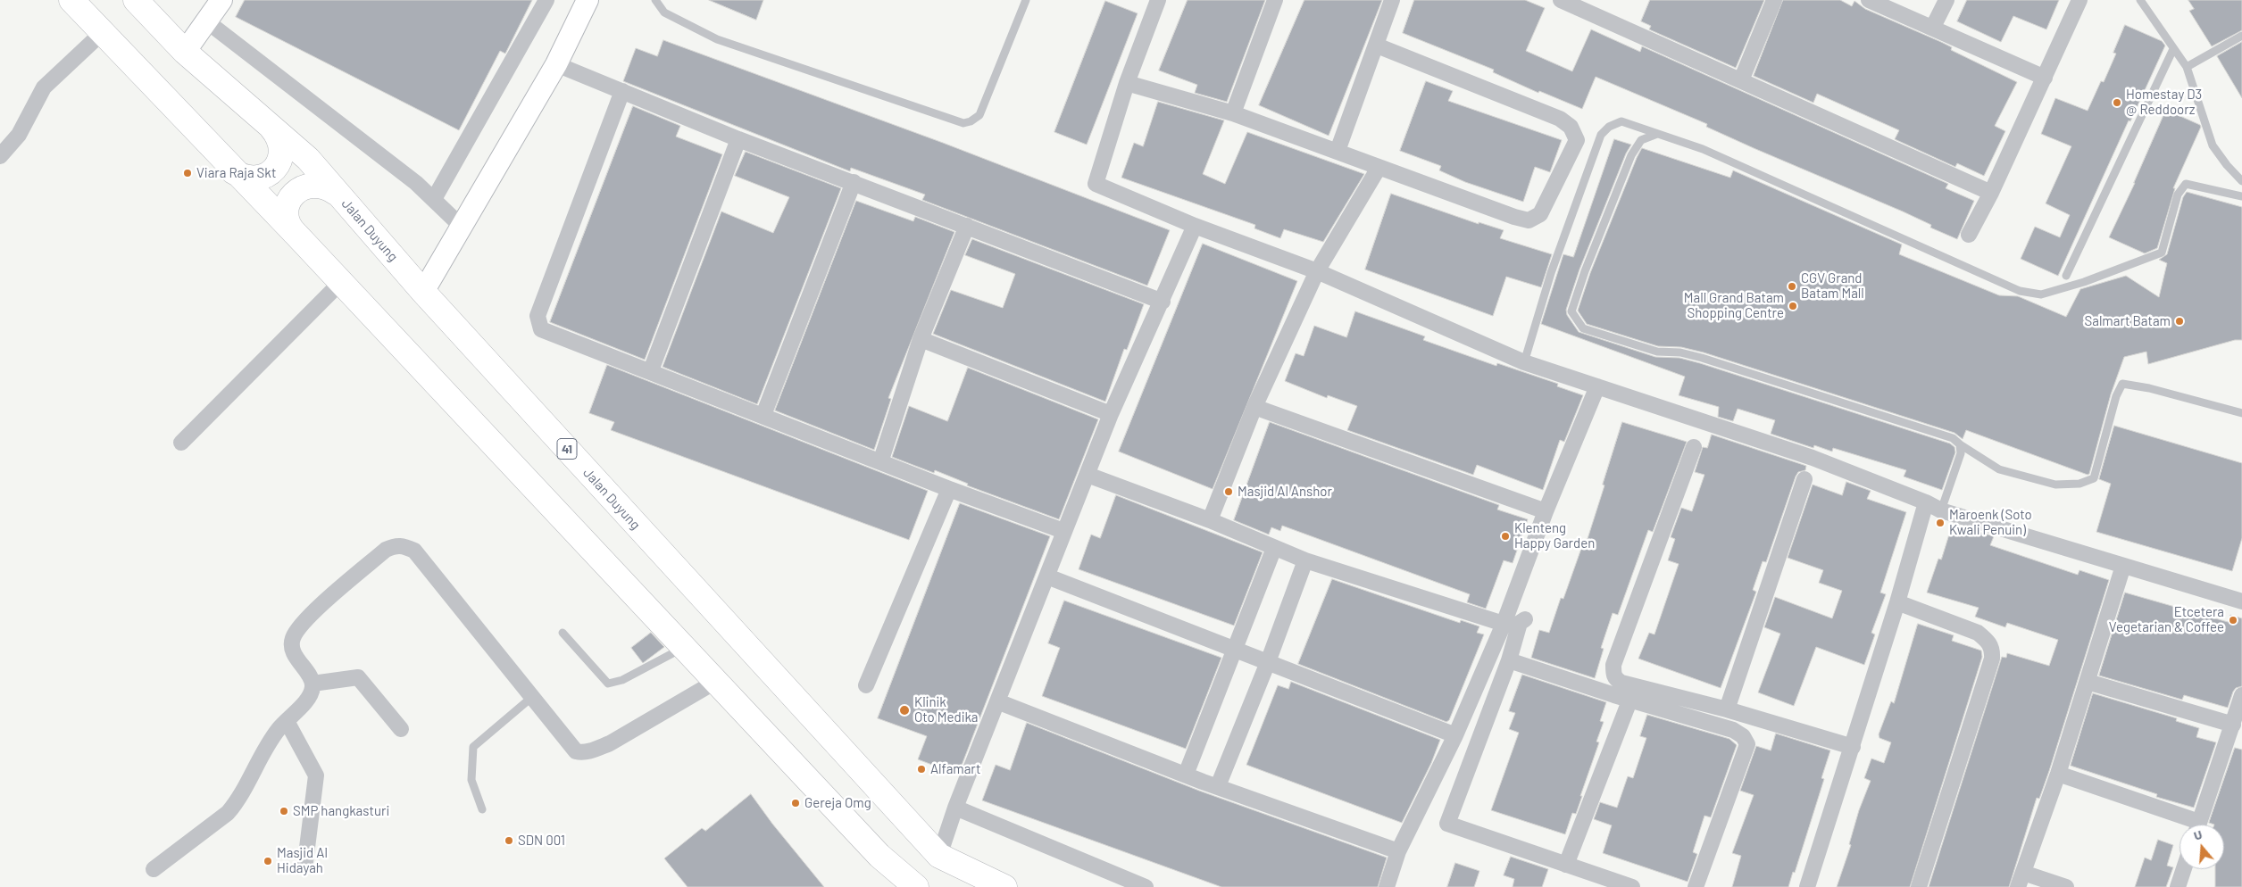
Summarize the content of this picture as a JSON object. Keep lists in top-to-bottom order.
{
  "streets": {
    "highway": ["Jalan Duyung", "41"]
  },
  "places": [
    "Homestay D3 @ Reddoorz",
    "Viara Raja Skt",
    "CGV Grand Batam Mall",
    "Mall Grand Batam Shopping Centre",
    "Salmart Batam",
    "Masjid Al Anshor",
    "Maroenk (Soto Kwali Penuin)",
    "Klenteng Happy Garden",
    "Etcetera Vegetarian & Coffee",
    "Klinik Oto Medika",
    "Alfamart",
    "Gereja Omg",
    "SMP hangkasturi",
    "SDN 001",
    "Masjid Al Hidayah"
  ],
  "north": "top"
}
